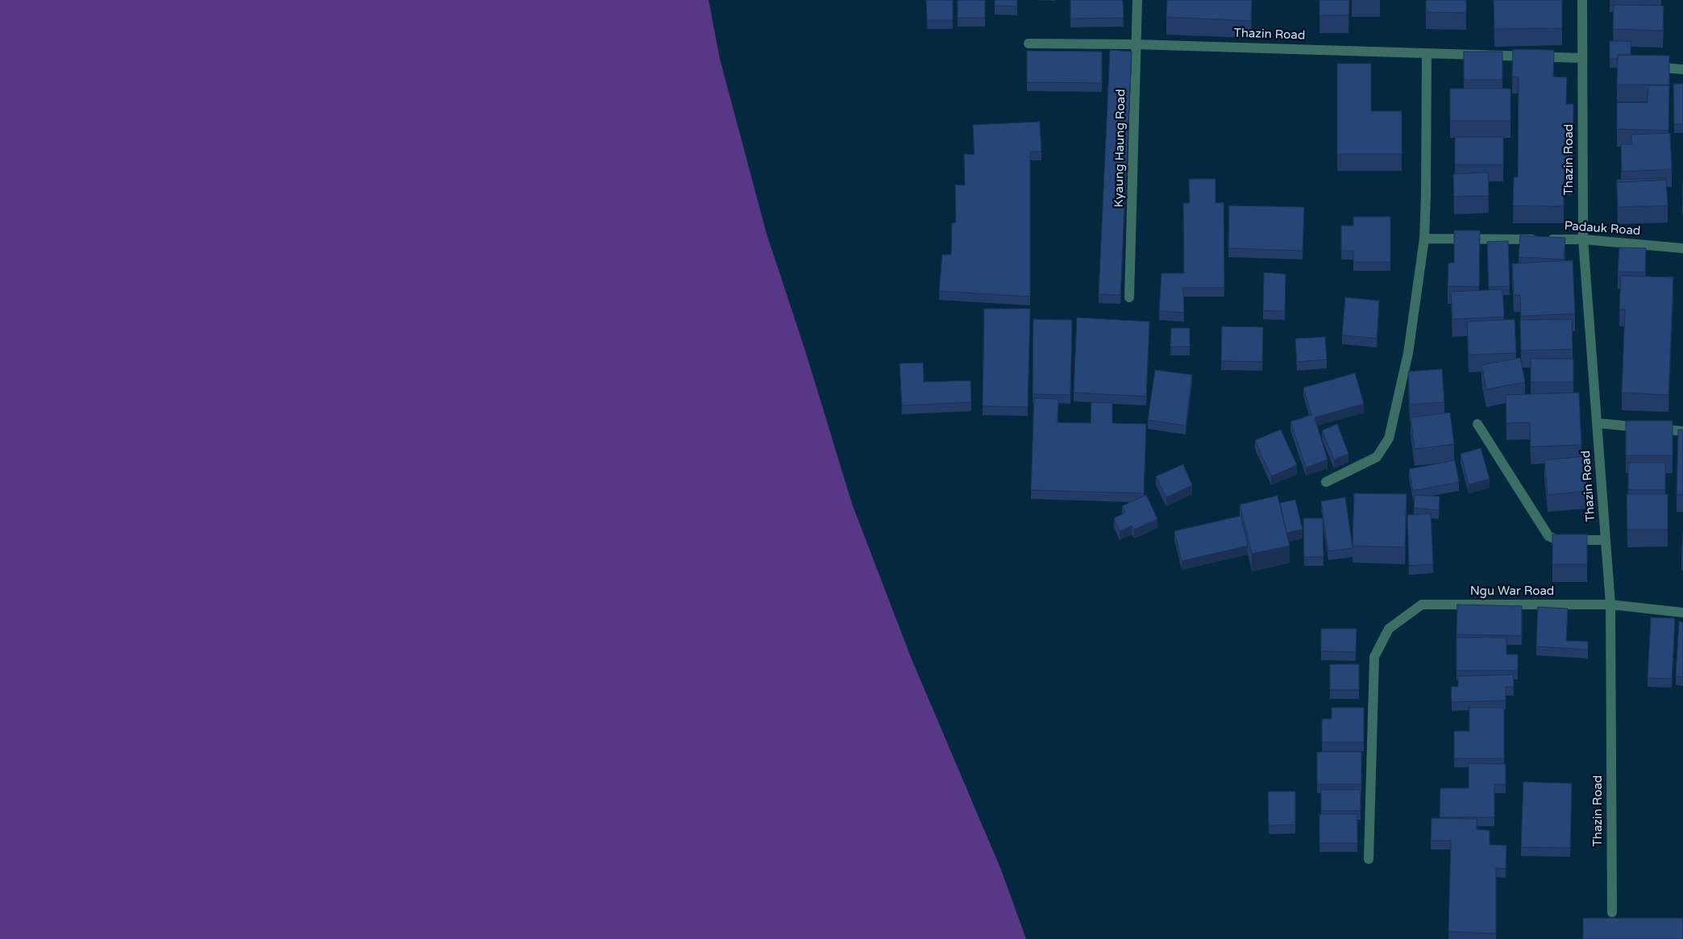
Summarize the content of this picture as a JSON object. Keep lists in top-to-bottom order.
{
  "streets": {
    "street": [
      "Thazin Road",
      "Kyaung Haung Road",
      "Padauk Road",
      "Ngu War Road"
    ]
  },
  "crossings": [
    ["Thazin Road", "Kyaung Haung Road"],
    ["Thazin Road", "Padauk Road"],
    ["Thazin Road", "Ngu War Road"]
  ]
}
